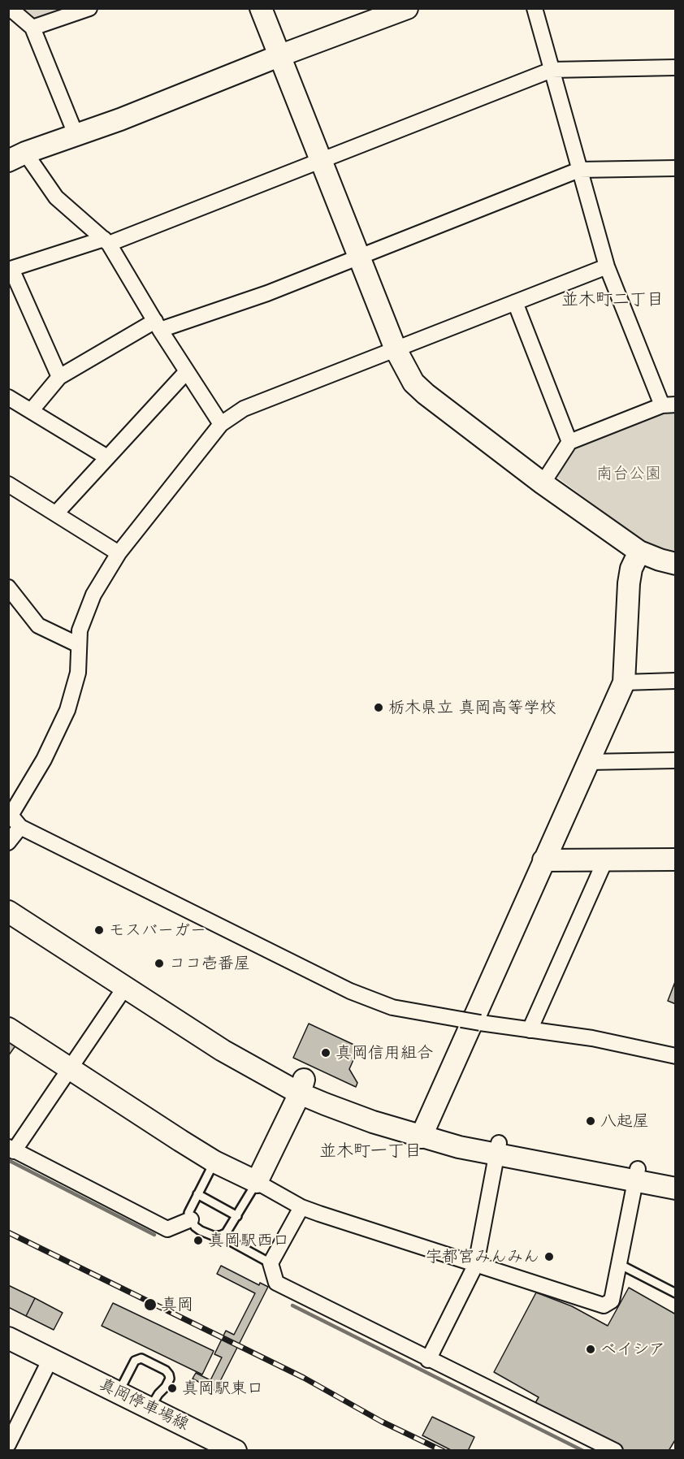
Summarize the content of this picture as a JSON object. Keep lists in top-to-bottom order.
{
  "streets": {
    "street": ["真岡停車場線"]
  },
  "districts": ["並木町二丁目", "並木町一丁目"],
  "parks": ["南台公園"],
  "places": [
    "栃木県立 真岡高等学校",
    "モスバーガー",
    "ココ壱番屋",
    "真岡信用組合",
    "八起屋",
    "真岡駅西口",
    "宇都宮みんみん",
    "真岡",
    "ベイシア",
    "真岡駅東口"
  ]
}
